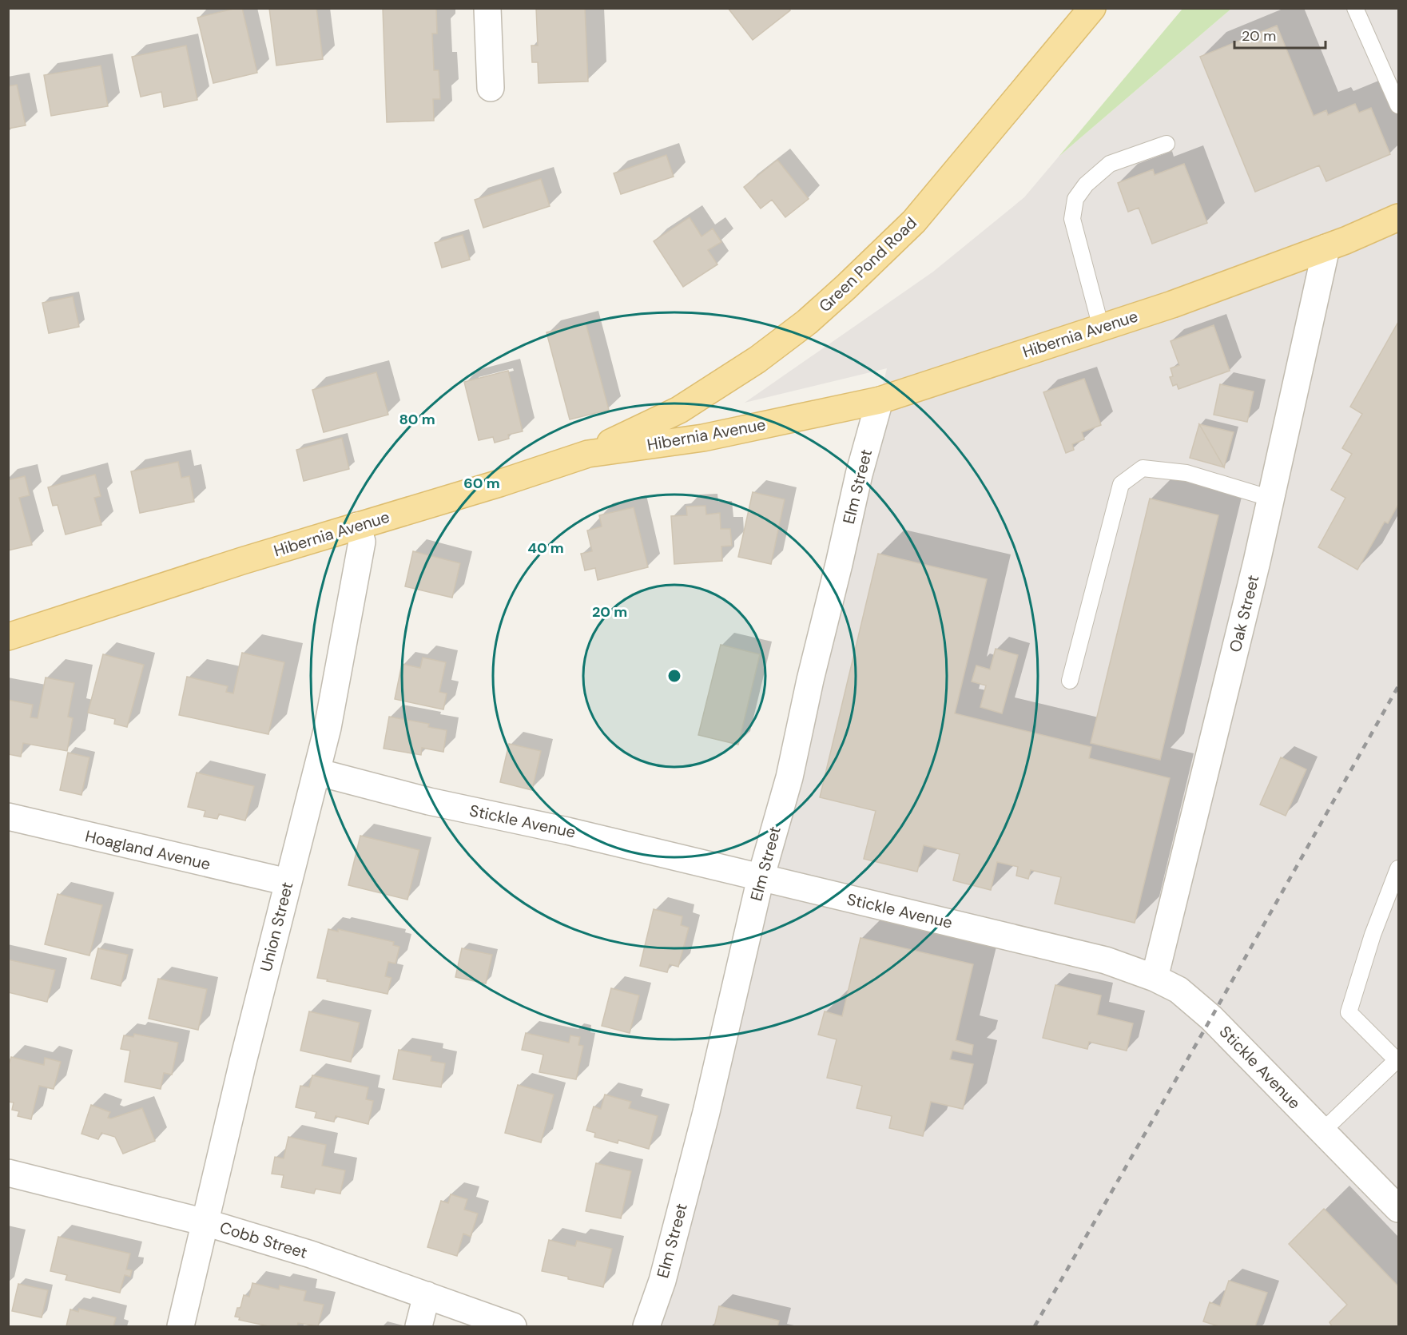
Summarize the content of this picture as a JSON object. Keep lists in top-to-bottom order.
{
  "streets": {
    "main road": ["Green Pond Road", "Hibernia Avenue"],
    "street": [
      "Elm Street",
      "Oak Street",
      "Stickle Avenue",
      "Hoagland Avenue",
      "Union Street",
      "Cobb Street"
    ]
  },
  "crossings": [
    ["Green Pond Road", "Hibernia Avenue"],
    ["Hibernia Avenue", "Elm Street"],
    ["Hibernia Avenue", "Oak Street"],
    ["Hibernia Avenue", "Union Street"],
    ["Elm Street", "Stickle Avenue"],
    ["Oak Street", "Stickle Avenue"],
    ["Stickle Avenue", "Union Street"],
    ["Hoagland Avenue", "Union Street"],
    ["Union Street", "Cobb Street"]
  ],
  "scale_bar": "20 m",
  "rings": [
    "80 m",
    "60 m",
    "40 m",
    "20 m"
  ]
}
